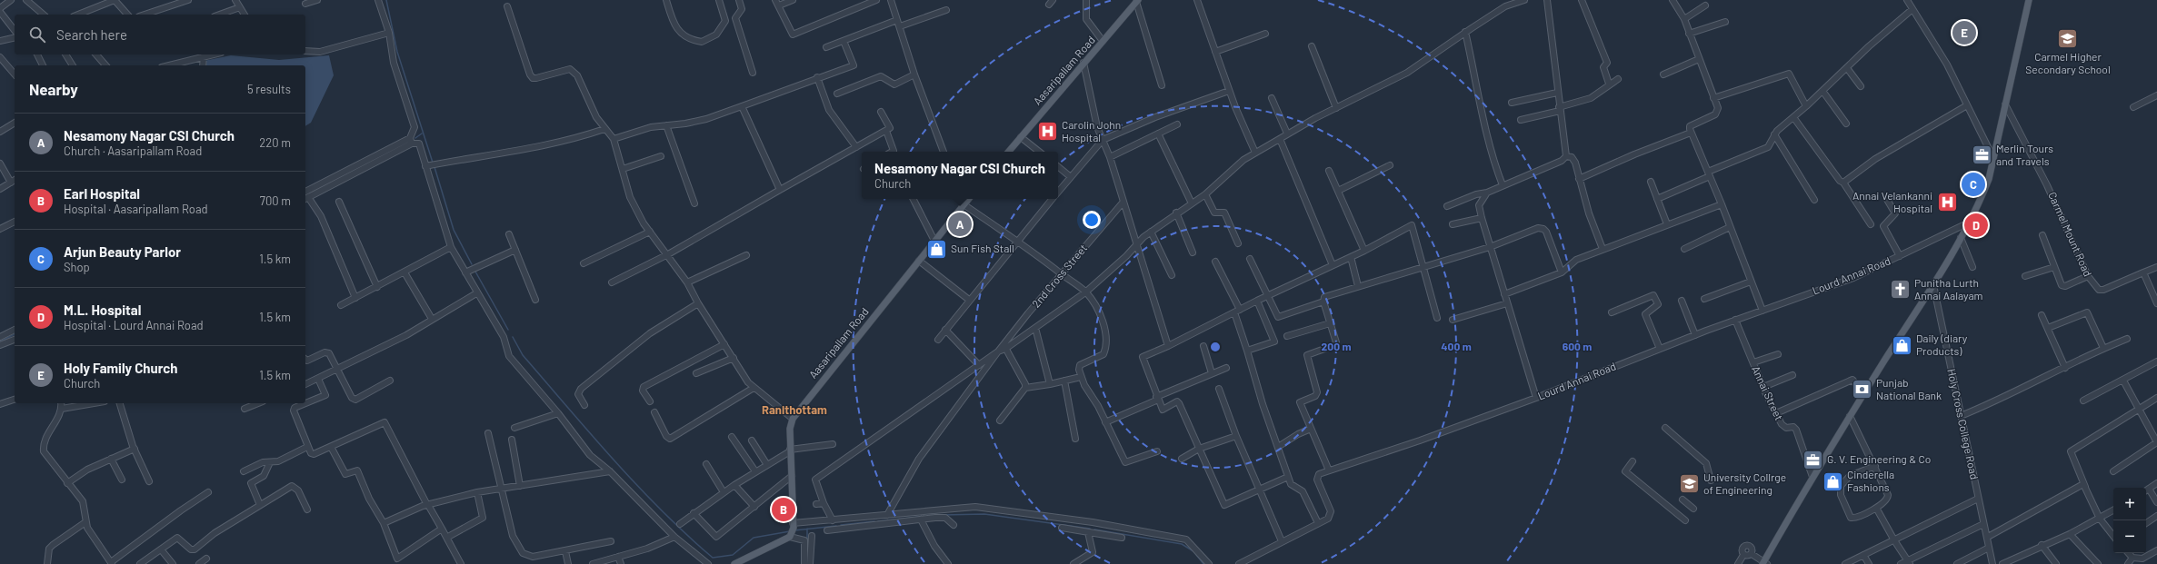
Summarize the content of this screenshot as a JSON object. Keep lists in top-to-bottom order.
{
  "streets": {
    "main road": ["Aasaripallam Road"],
    "street": [
      "Carmel Mount Road",
      "2nd Cross Street",
      "Lourd Annai Road",
      "Annai Street",
      "Holy Cross College Road"
    ]
  },
  "crossings": [
    ["Lourd Annai Road", "Annai Street"]
  ],
  "districts": ["Ranithottam"],
  "places": {
    "school or university": ["Carmel Higher Secondary School", "University Collrge of Engineering"],
    "hospital": ["Carolin John Hospital", "Annai Velankanni Hospital"],
    "office": ["Merlin Tours and Travels", "G. V. Engineering & Co"],
    "shop": ["Sun Fish Stall", "Daily (diary Products)", "Cinderella Fashions"],
    "church": ["Punitha Lurth Annai Aalayam"],
    "bank": ["Punjab National Bank"]
  },
  "page": {
    "search": "Search here",
    "pins": [
      "E",
      "C",
      "A",
      "D",
      "B"
    ],
    "heading": ["Nearby", "5 results"],
    "list": [
      {
        "mark": "A",
        "name": "Nesamony Nagar CSI Church",
        "note": "Church · Aasaripallam Road",
        "value": "220 m"
      },
      {
        "mark": "B",
        "name": "Earl Hospital",
        "note": "Hospital · Aasaripallam Road",
        "value": "700 m"
      },
      {
        "mark": "C",
        "name": "Arjun Beauty Parlor",
        "note": "Shop",
        "value": "1.5 km"
      },
      {
        "mark": "D",
        "name": "M.L. Hospital",
        "note": "Hospital · Lourd Annai Road",
        "value": "1.5 km"
      },
      {
        "mark": "E",
        "name": "Holy Family Church",
        "note": "Church",
        "value": "1.5 km"
      }
    ],
    "popup": ["Nesamony Nagar CSI Church", "Church"],
    "map_buttons": ["+", "−"]
  },
  "rings": ["200 m", "400 m", "600 m"]
}
